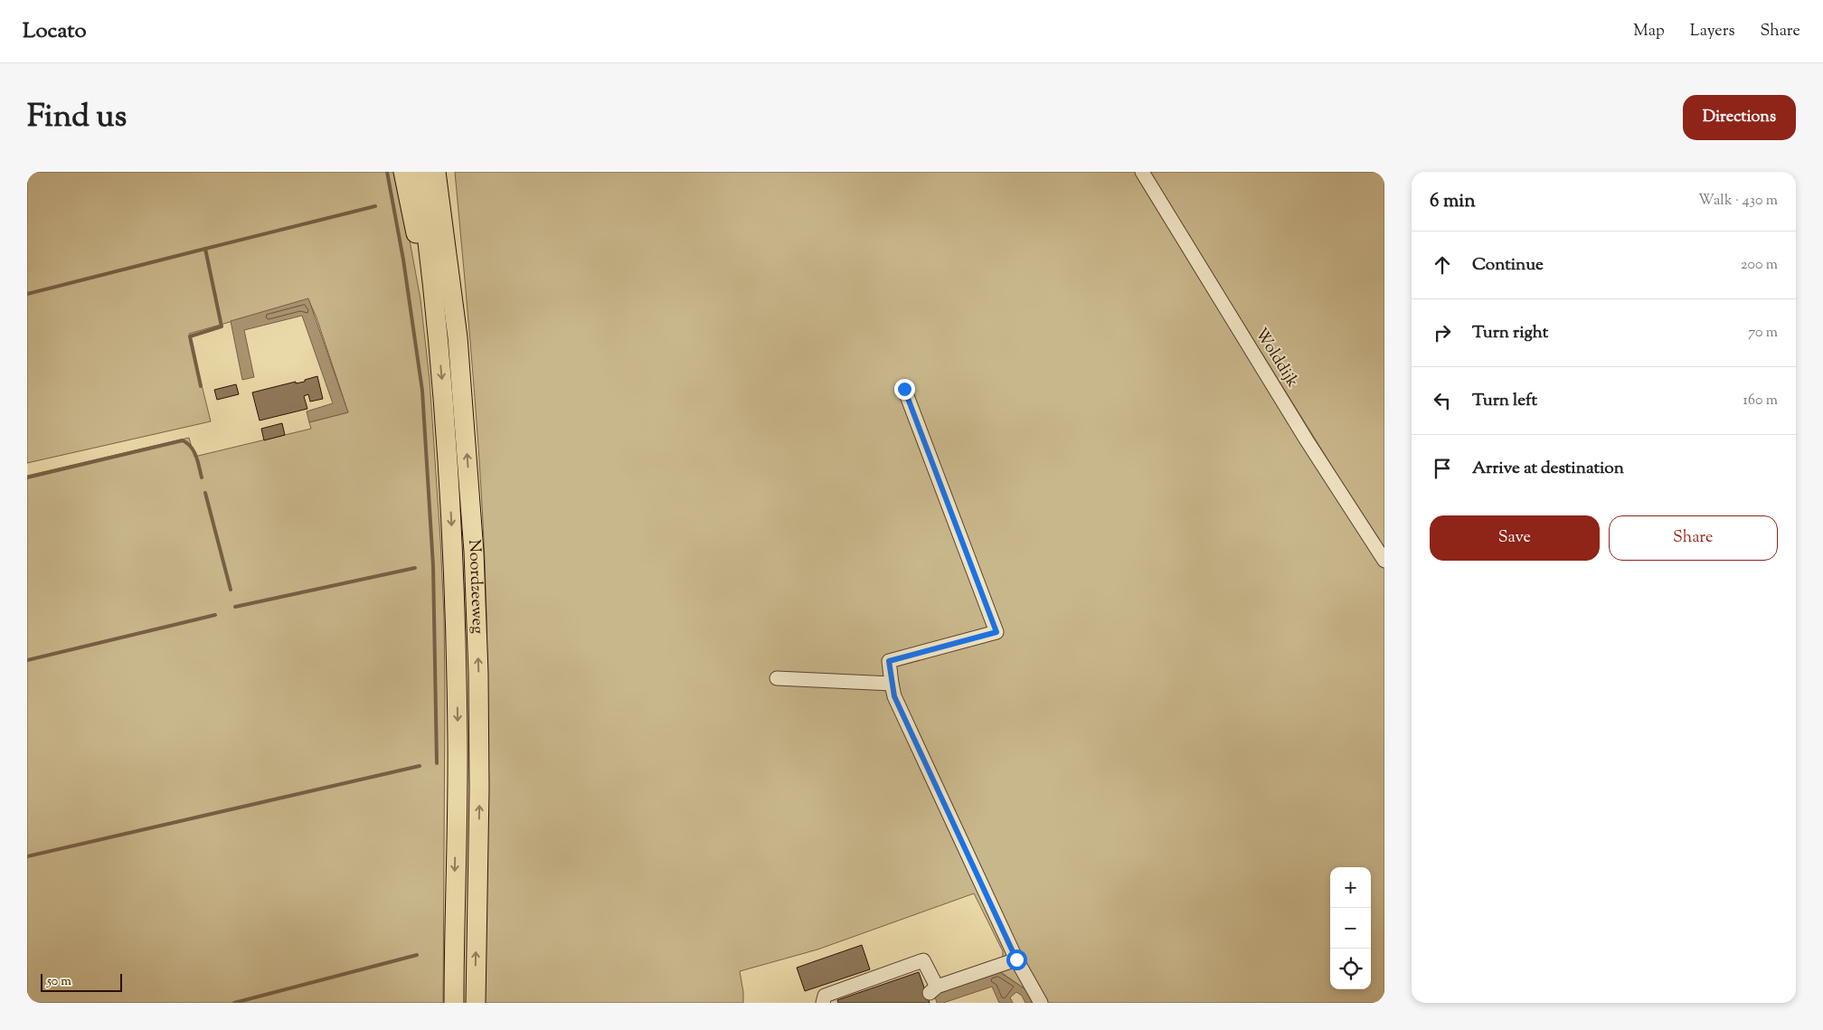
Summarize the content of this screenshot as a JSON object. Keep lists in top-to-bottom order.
{
  "streets": {
    "highway": ["Noordzeeweg"],
    "street": ["Wolddijk"]
  },
  "scale_bar": "50 m",
  "page": {
    "header": "Locato",
    "nav": ["Map", "Layers", "Share"],
    "title": "Find us",
    "buttons": [
      "Directions",
      ["Save", "Share"]
    ],
    "heading": ["6 min", "Walk · 430 m"],
    "list": [
      ["Continue", "200 m"],
      ["Turn right", "70 m"],
      ["Turn left", "160 m"],
      "Arrive at destination"
    ],
    "map_buttons": ["+", "−"],
    "scale": "50 m"
  }
}
